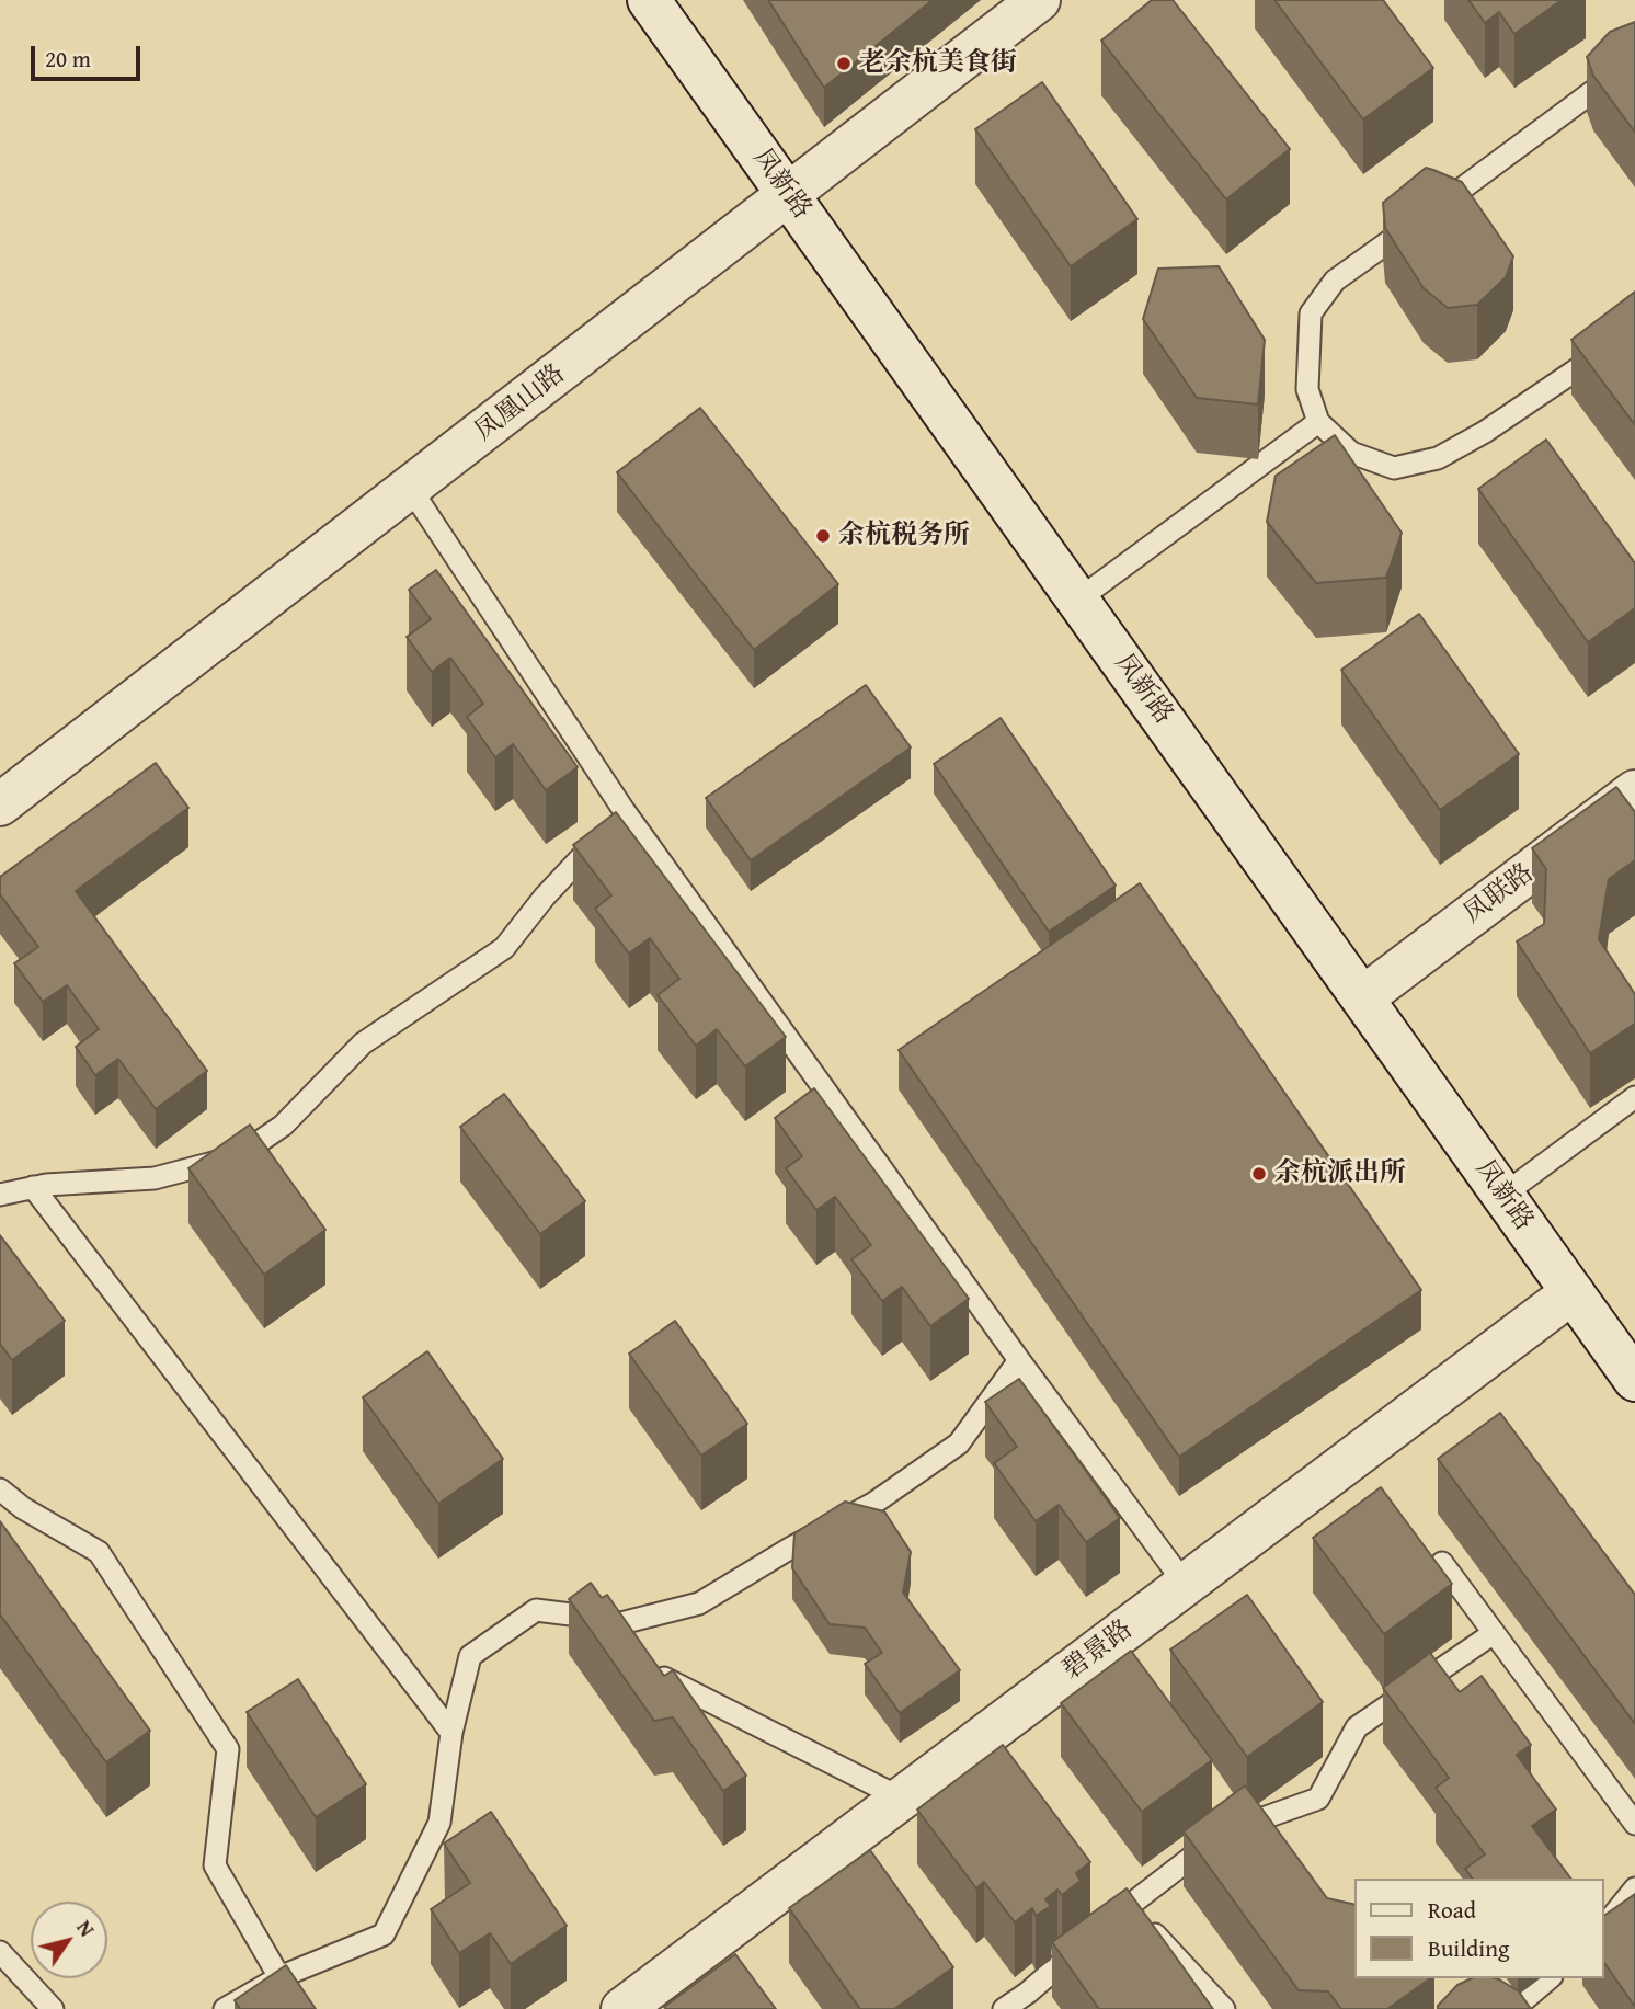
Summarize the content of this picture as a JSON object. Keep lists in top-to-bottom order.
{
  "streets": {
    "street": [
      "凤新路",
      "凤凰山路",
      "凤联路",
      "碧景路"
    ]
  },
  "crossings": [
    ["凤新路", "凤凰山路"],
    ["凤新路", "凤联路"],
    ["凤新路", "碧景路"]
  ],
  "places": ["老余杭美食街", "余杭税务所", "余杭派出所"],
  "legend": ["Road", "Building"],
  "scale_bar": "20 m",
  "north": "top right"
}
